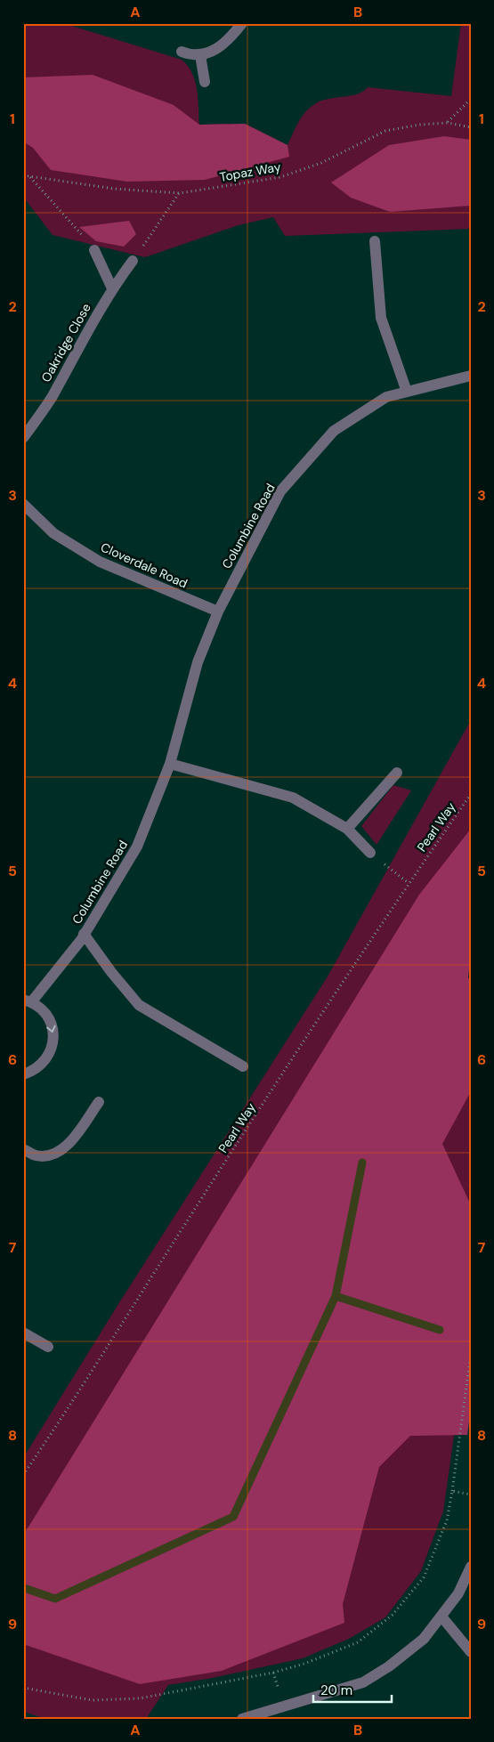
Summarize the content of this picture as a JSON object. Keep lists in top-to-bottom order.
{
  "streets": {
    "street": ["Oakridge Close", "Columbine Road", "Cloverdale Road"],
    "path": ["Topaz Way", "Pearl Way"]
  },
  "crossings": [
    ["Columbine Road", "Cloverdale Road"]
  ],
  "scale_bar": "20 m",
  "grid": {
    "columns": ["A", "B"],
    "rows": [
      "1",
      "2",
      "3",
      "4",
      "5",
      "6",
      "7",
      "8",
      "9"
    ]
  }
}
